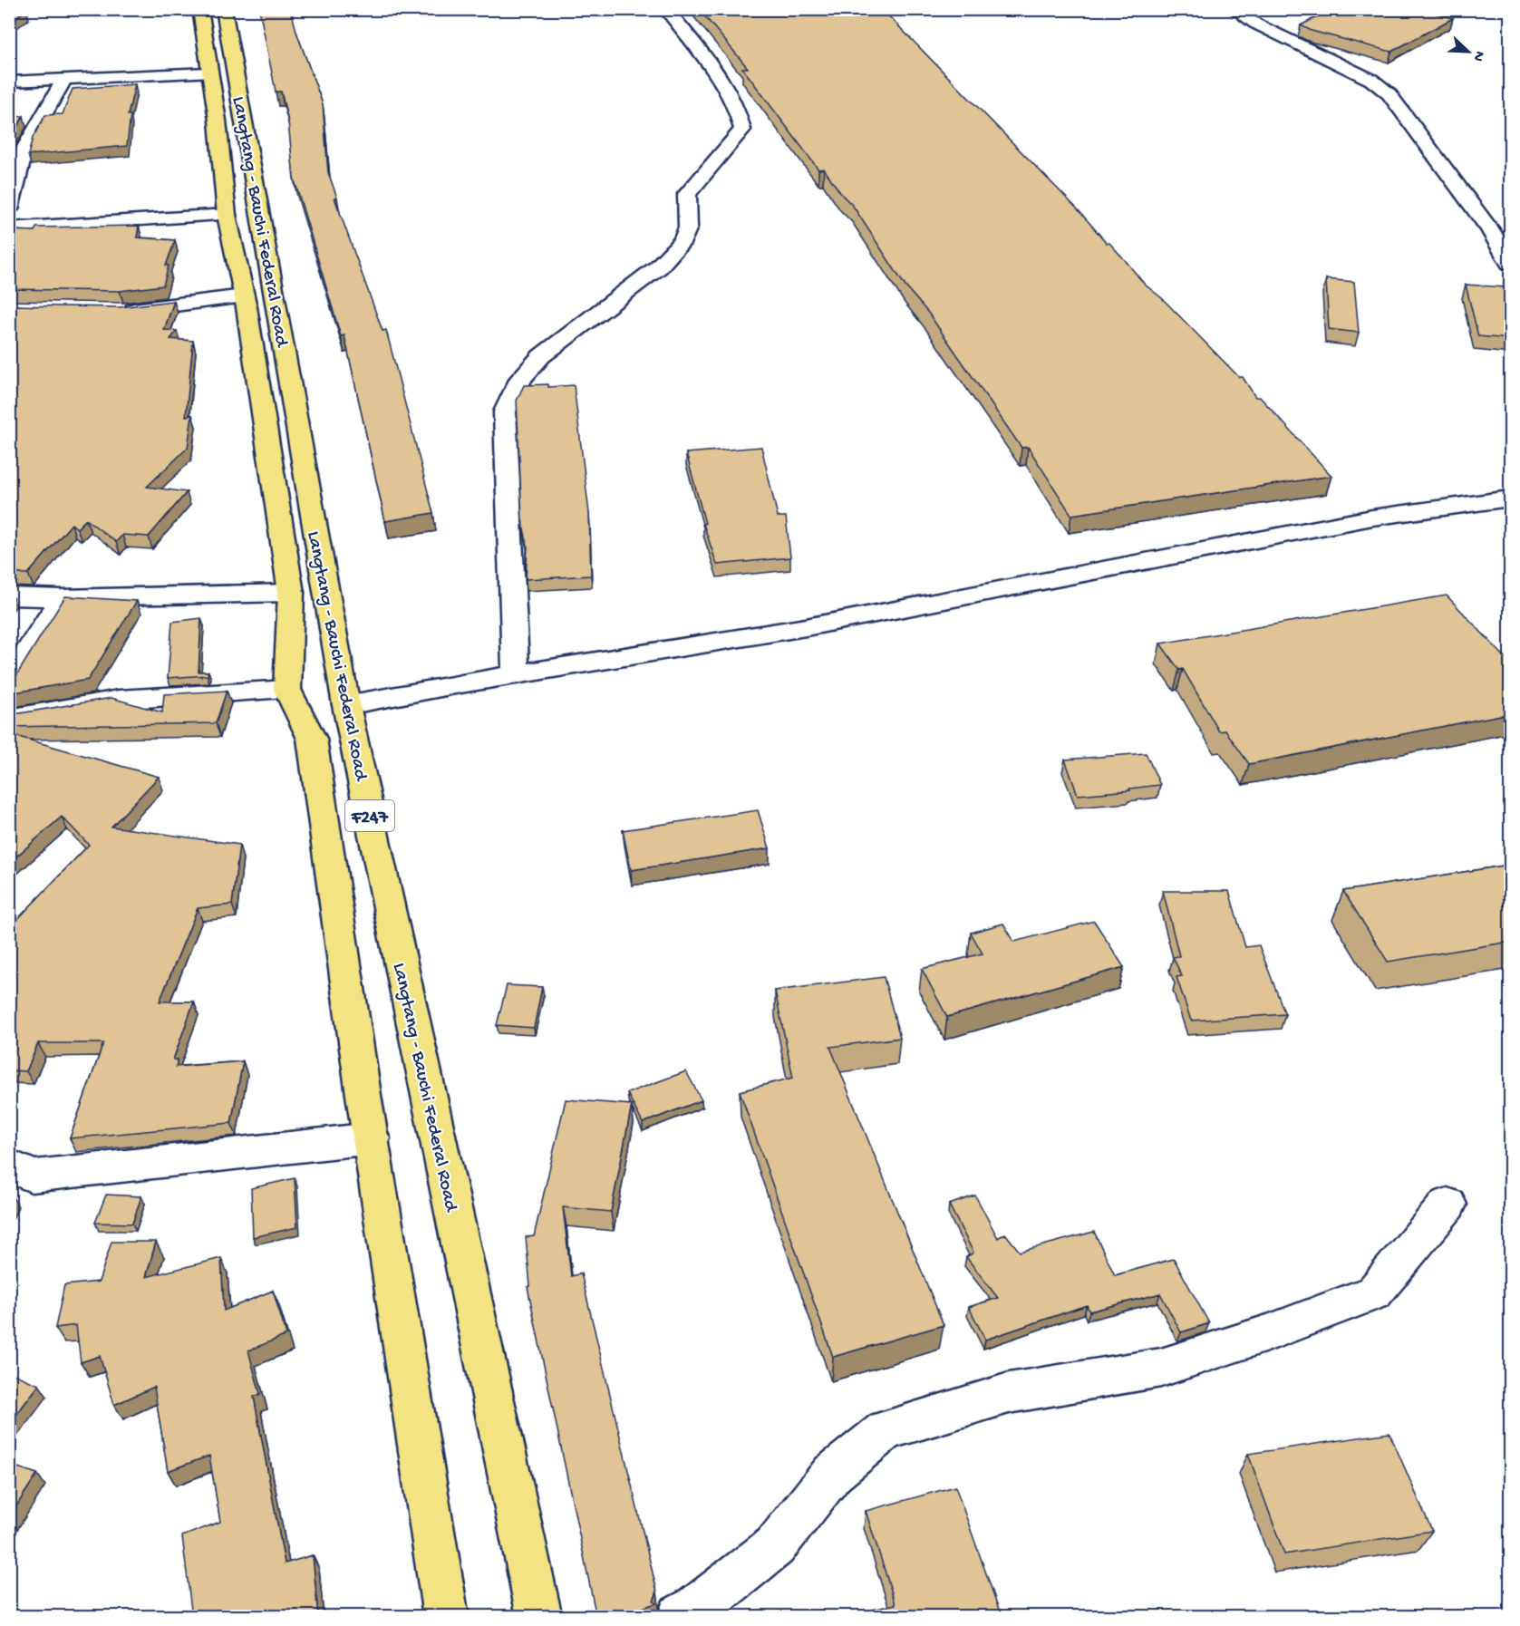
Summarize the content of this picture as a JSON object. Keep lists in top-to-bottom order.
{
  "streets": {
    "main road": ["Langtang - Bauchi Federal Road", "F247"]
  },
  "north": "bottom right"
}
